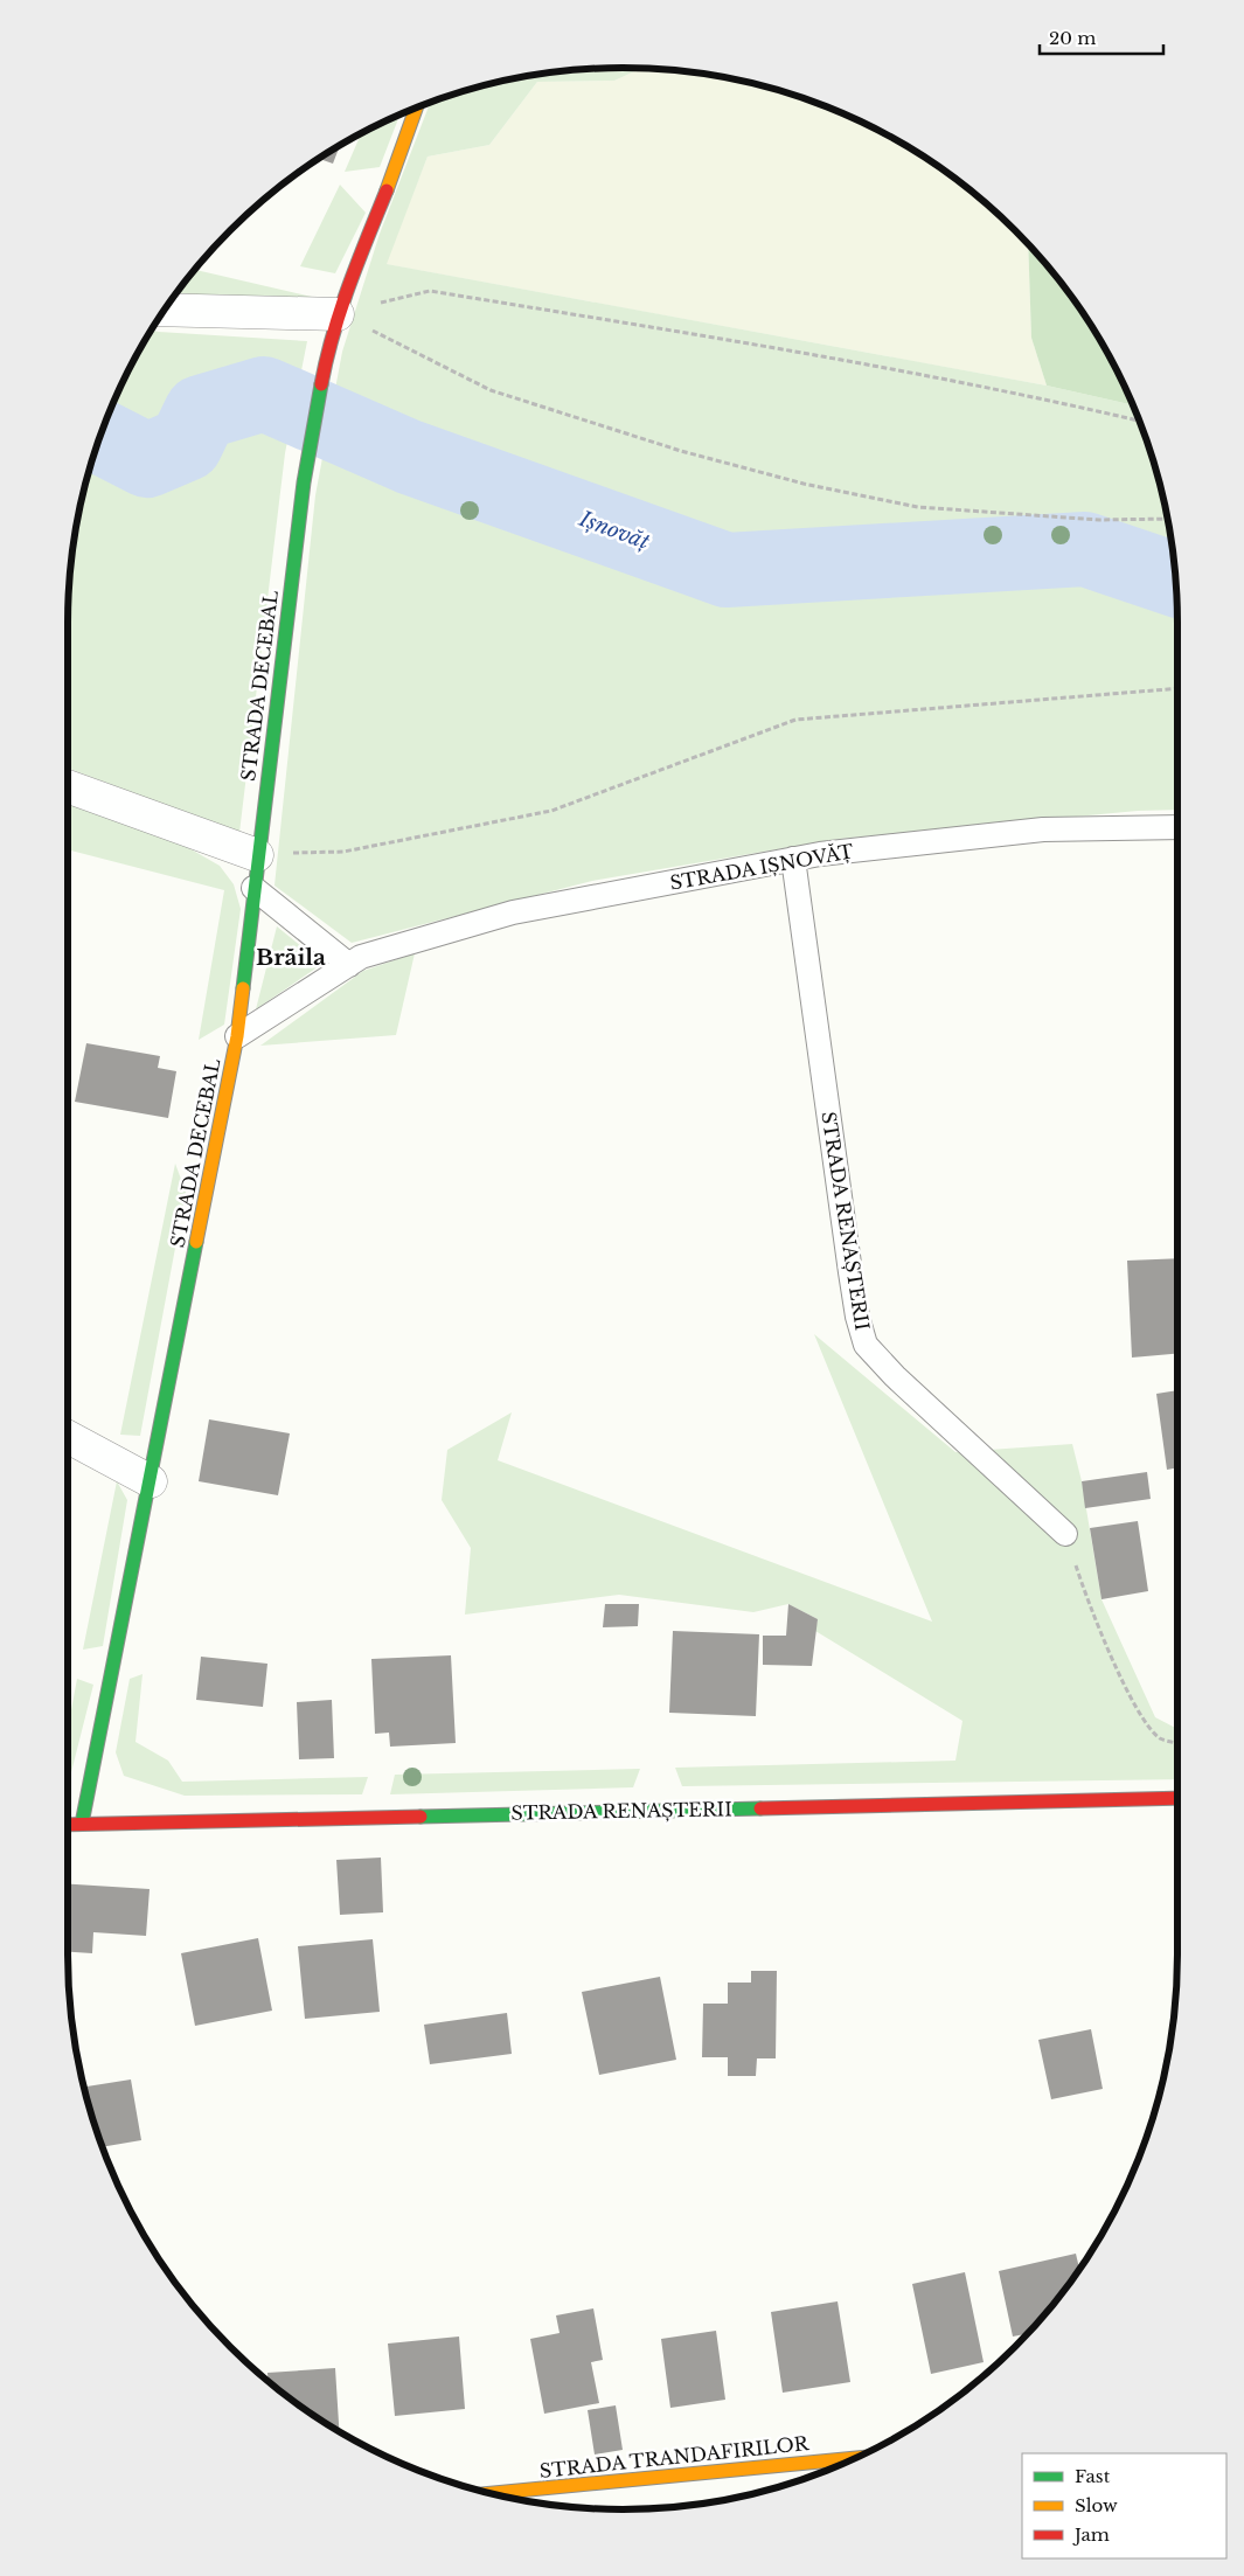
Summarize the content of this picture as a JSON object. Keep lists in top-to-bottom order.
{
  "streets": {
    "street": ["STRADA DECEBAL", "STRADA RENAȘTERII", "STRADA TRANDAFIRILOR"],
    "lane": ["STRADA IȘNOVĂȚ"]
  },
  "crossings": [
    ["STRADA DECEBAL", "STRADA IȘNOVĂȚ"],
    ["STRADA DECEBAL", "STRADA RENAȘTERII"],
    ["STRADA IȘNOVĂȚ", "STRADA RENAȘTERII"]
  ],
  "districts": ["Brăila"],
  "water": ["Ișnovăț"],
  "legend": ["Fast", "Slow", "Jam"],
  "scale_bar": "20 m"
}
